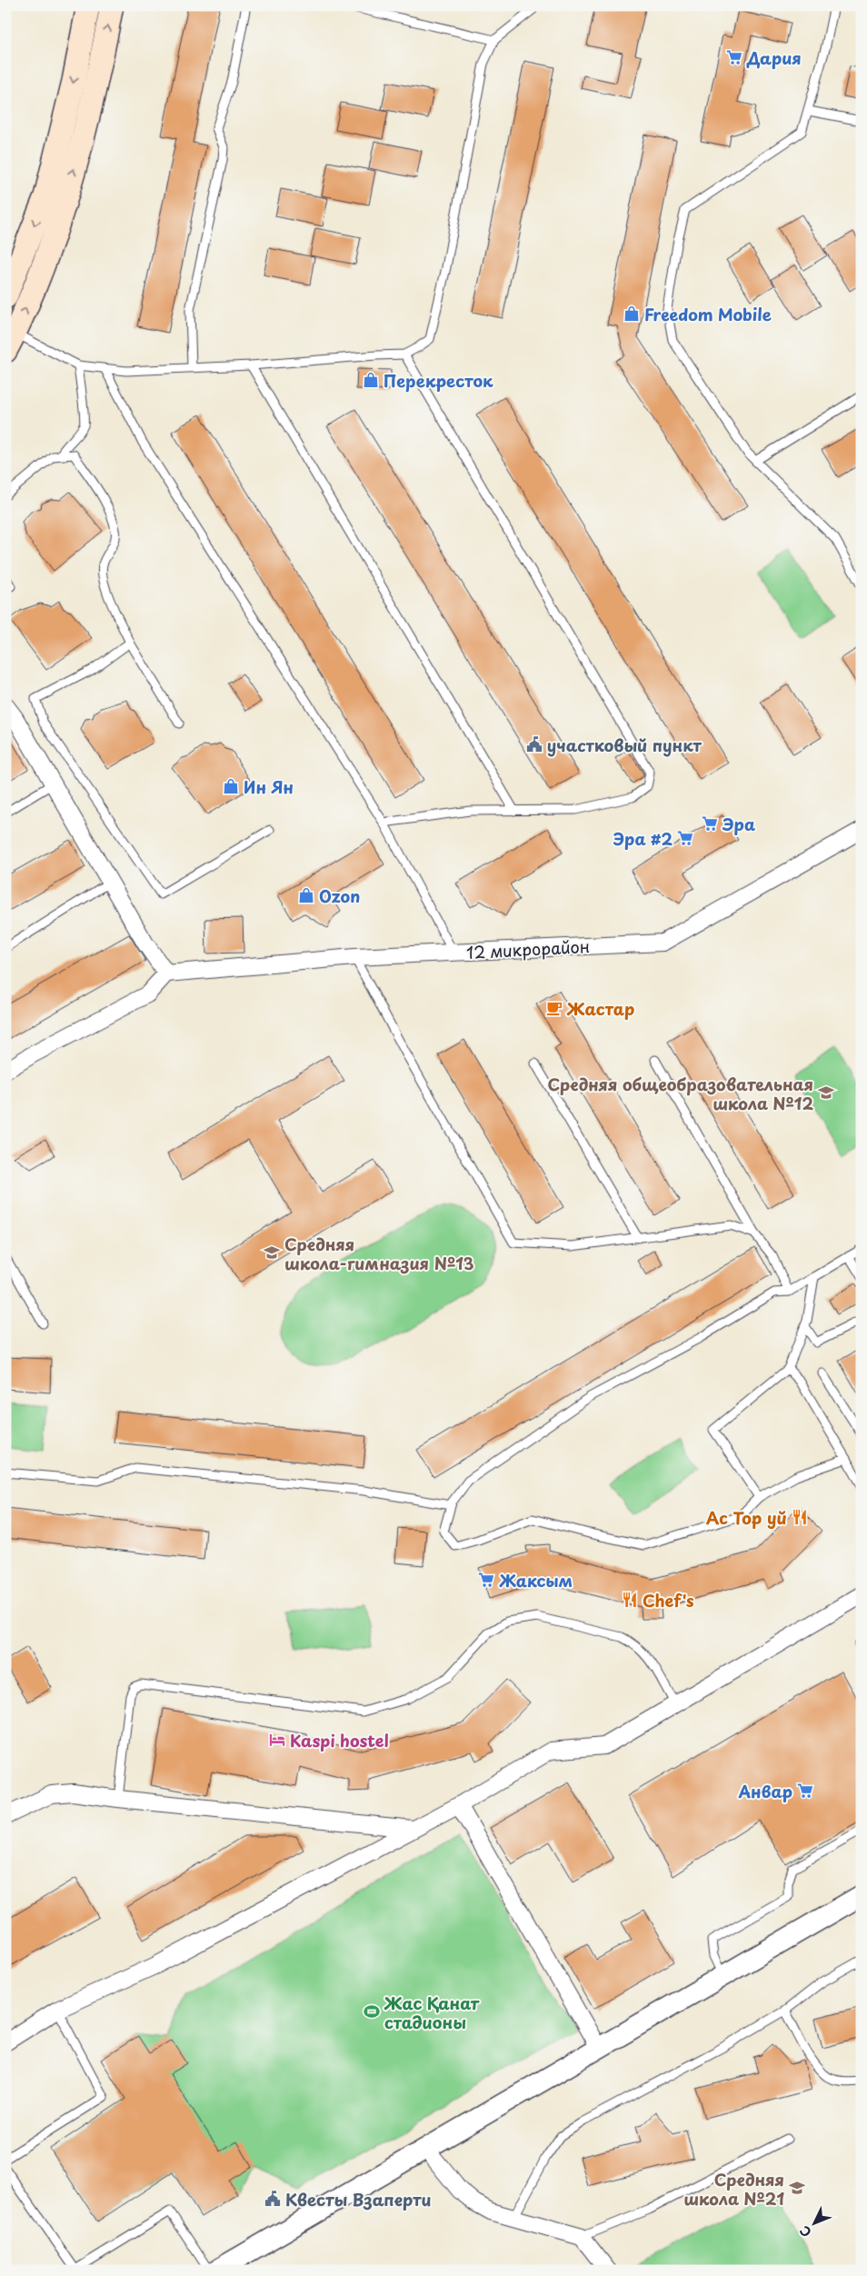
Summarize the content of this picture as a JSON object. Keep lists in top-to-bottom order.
{
  "streets": {
    "street": ["12 микрорайон"]
  },
  "places": {
    "supermarket": [
      "Дария",
      "Эра",
      "Эра #2",
      "Жаксым",
      "Анвар"
    ],
    "shop": [
      "Freedom Mobile",
      "Перекресток",
      "Ин Ян",
      "Ozon"
    ],
    "public building": ["участковый пункт", "Квесты Взаперти"],
    "cafe": ["Жастар"],
    "school or university": ["Средняя общеобразовательная школа №12", "Средняя школа-гимназия №13", "Средняя школа №21"],
    "restaurant": ["Ас Тор уй", "Chef's"],
    "hotel": ["Kaspi hostel"],
    "sports": ["Жас Қанат стадионы"]
  },
  "north": "bottom left"
}
